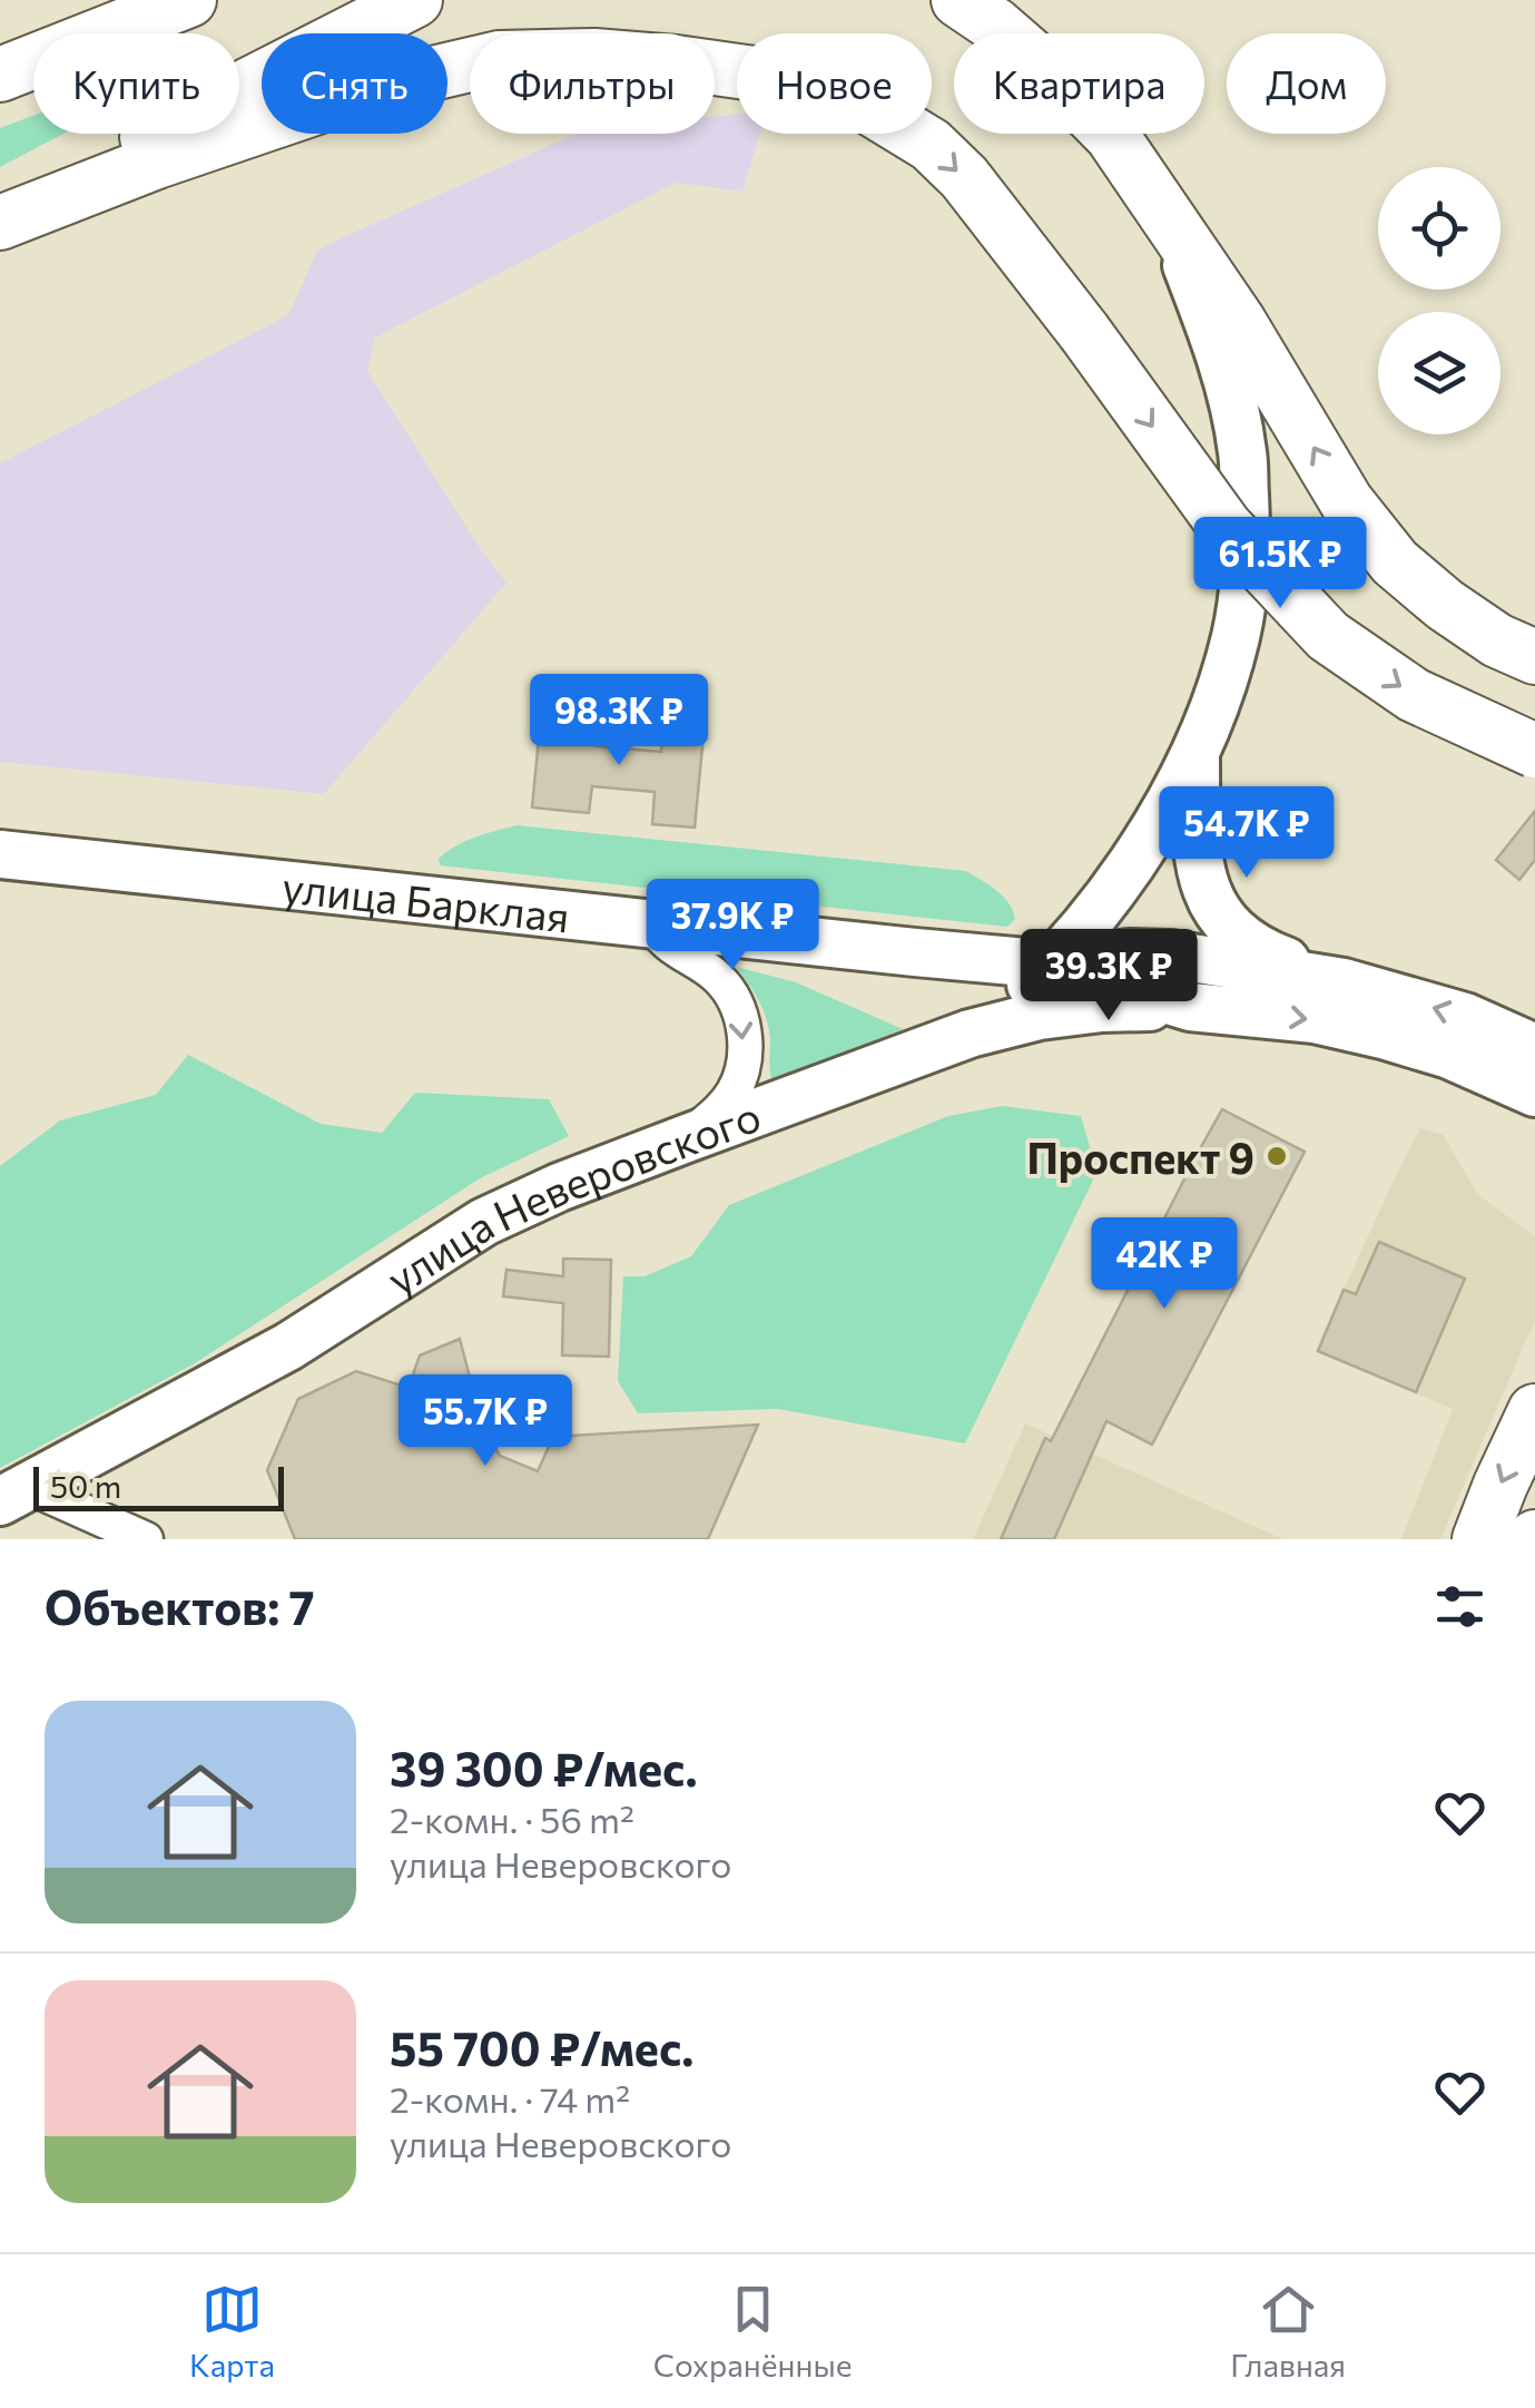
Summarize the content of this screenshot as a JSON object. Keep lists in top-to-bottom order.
{
  "streets": {
    "main road": ["улица Барклая", "улица Неверовского"]
  },
  "crossings": [
    ["улица Барклая", "улица Неверовского"]
  ],
  "places": ["Проспект 9"],
  "scale_bar": "50 m",
  "page": {
    "chip": [
      "Купить",
      "Снять",
      "Фильтры",
      "Новое",
      "Квартира",
      "Дом"
    ],
    "price": [
      "61.5K ₽",
      "98.3K ₽",
      "54.7K ₽",
      "37.9K ₽",
      "39.3K ₽",
      "42K ₽",
      "55.7K ₽"
    ],
    "scale": "50 m",
    "heading": "Объектов: 7",
    "list": [
      {
        "name": "39 300 ₽/мес.",
        "note": "2-комн. · 56 m² · улица Неверовского"
      },
      {
        "name": "55 700 ₽/мес.",
        "note": "2-комн. · 74 m² · улица Неверовского"
      }
    ],
    "tabs": ["Карта", "Сохранённые", "Главная"]
  }
}
